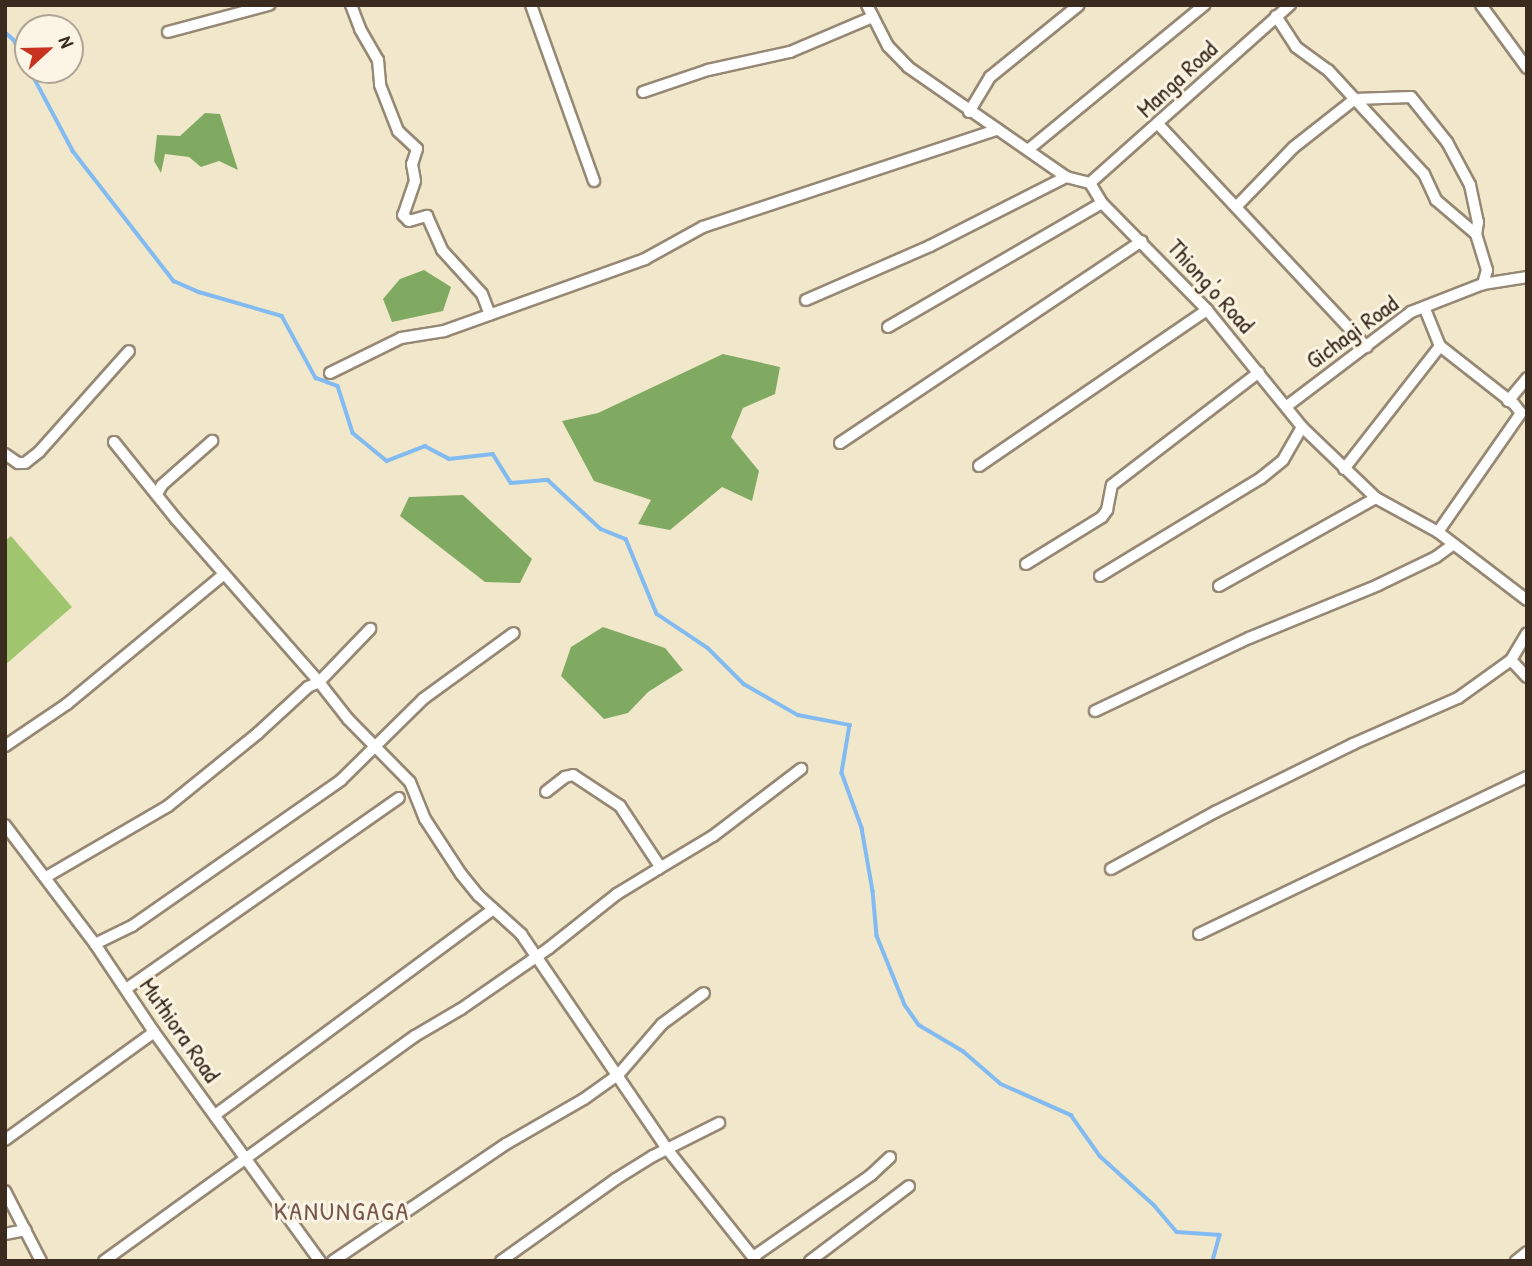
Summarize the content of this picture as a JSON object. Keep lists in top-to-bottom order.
{
  "streets": {
    "street": [
      "Manga Road",
      "Thiong'o Road",
      "Gichagi Road",
      "Muthiora Road"
    ]
  },
  "crossings": [
    ["Manga Road", "Thiong'o Road"],
    ["Thiong'o Road", "Gichagi Road"]
  ],
  "districts": ["KANUNGAGA"],
  "north": "right"
}
